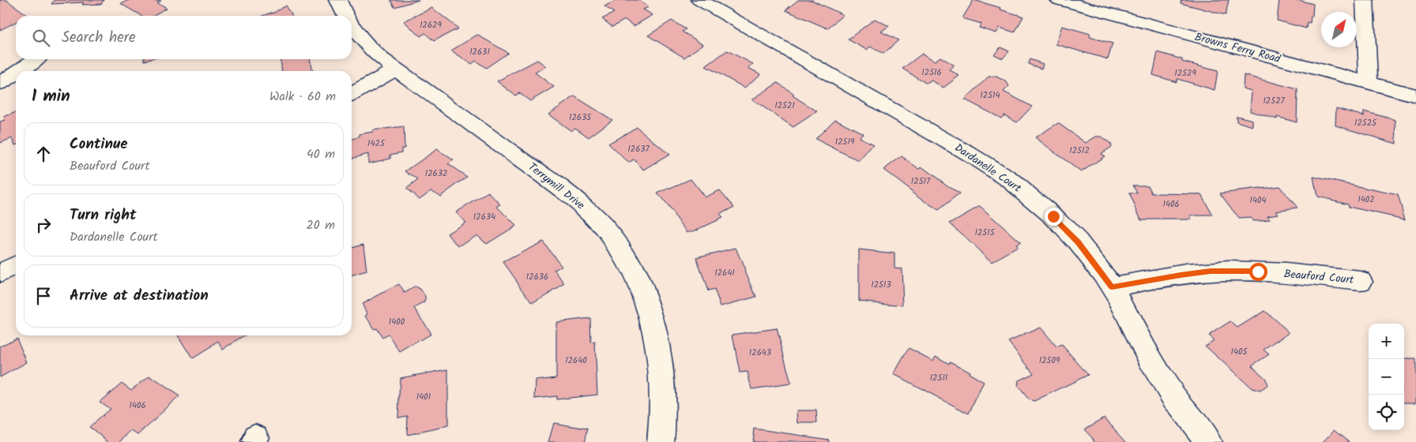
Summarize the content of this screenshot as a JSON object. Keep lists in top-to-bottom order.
{
  "streets": {
    "street": [
      "Browns Ferry Road",
      "Dardanelle Court",
      "Terrymill Drive",
      "Beauford Court"
    ]
  },
  "crossings": [
    ["Dardanelle Court", "Beauford Court"]
  ],
  "house_numbers": [
    "12629",
    "12631",
    "12516",
    "12529",
    "12514",
    "12527",
    "12521",
    "12635",
    "12525",
    "12519",
    "1425",
    "12637",
    "12512",
    "12632",
    "12517",
    "1402",
    "1404",
    "1406",
    "12634",
    "12515",
    "12641",
    "12636",
    "12513",
    "1400",
    "1405",
    "12643",
    "12640",
    "12509",
    "12511",
    "1401",
    "1406"
  ],
  "north": "top right",
  "page": {
    "search": "Search here",
    "heading": ["1 min", "Walk · 60 m"],
    "list": [
      ["Continue", "Beauford Court", "40 m"],
      ["Turn right", "Dardanelle Court", "20 m"],
      "Arrive at destination"
    ],
    "map_buttons": ["+", "−"]
  }
}
